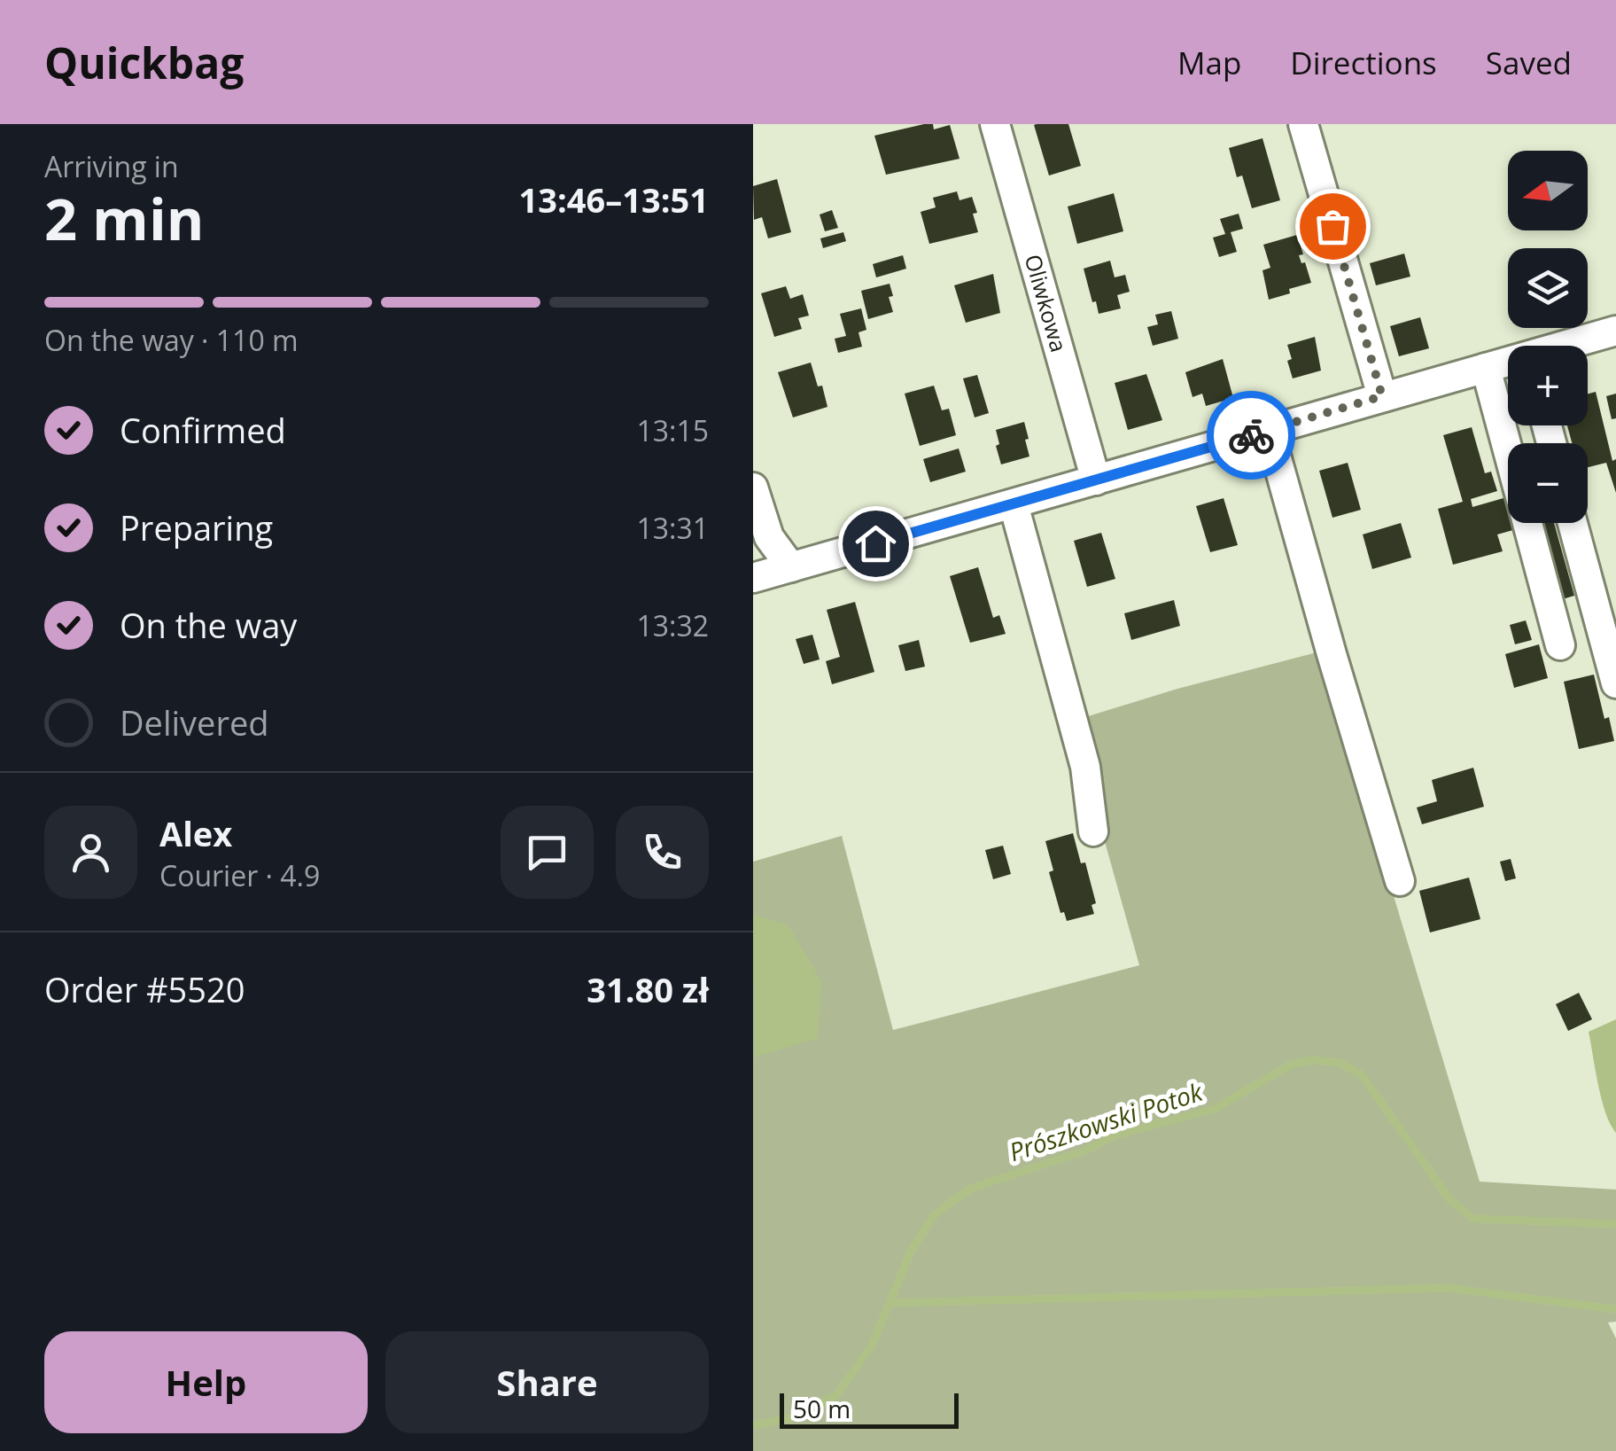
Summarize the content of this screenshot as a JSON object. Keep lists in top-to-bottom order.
{
  "streets": {
    "street": ["Oliwkowa"]
  },
  "water": ["Prószkowski Potok"],
  "scale_bar": "50 m",
  "north": "left",
  "page": {
    "header": "Quickbag",
    "nav": ["Map", "Directions", "Saved"],
    "heading": ["2 min", "Arriving in", "13:46–13:51"],
    "panel": [
      "Alex",
      "Courier · 4.9",
      "Order #5520",
      "31.80 zł"
    ],
    "map_buttons": ["+", "−"],
    "bar": "On the way · 110 m",
    "list": [
      ["Confirmed", "13:15"],
      ["Preparing", "13:31"],
      ["On the way", "13:32"],
      "Delivered"
    ],
    "buttons": ["Help", "Share"],
    "scale": "50 m"
  }
}
